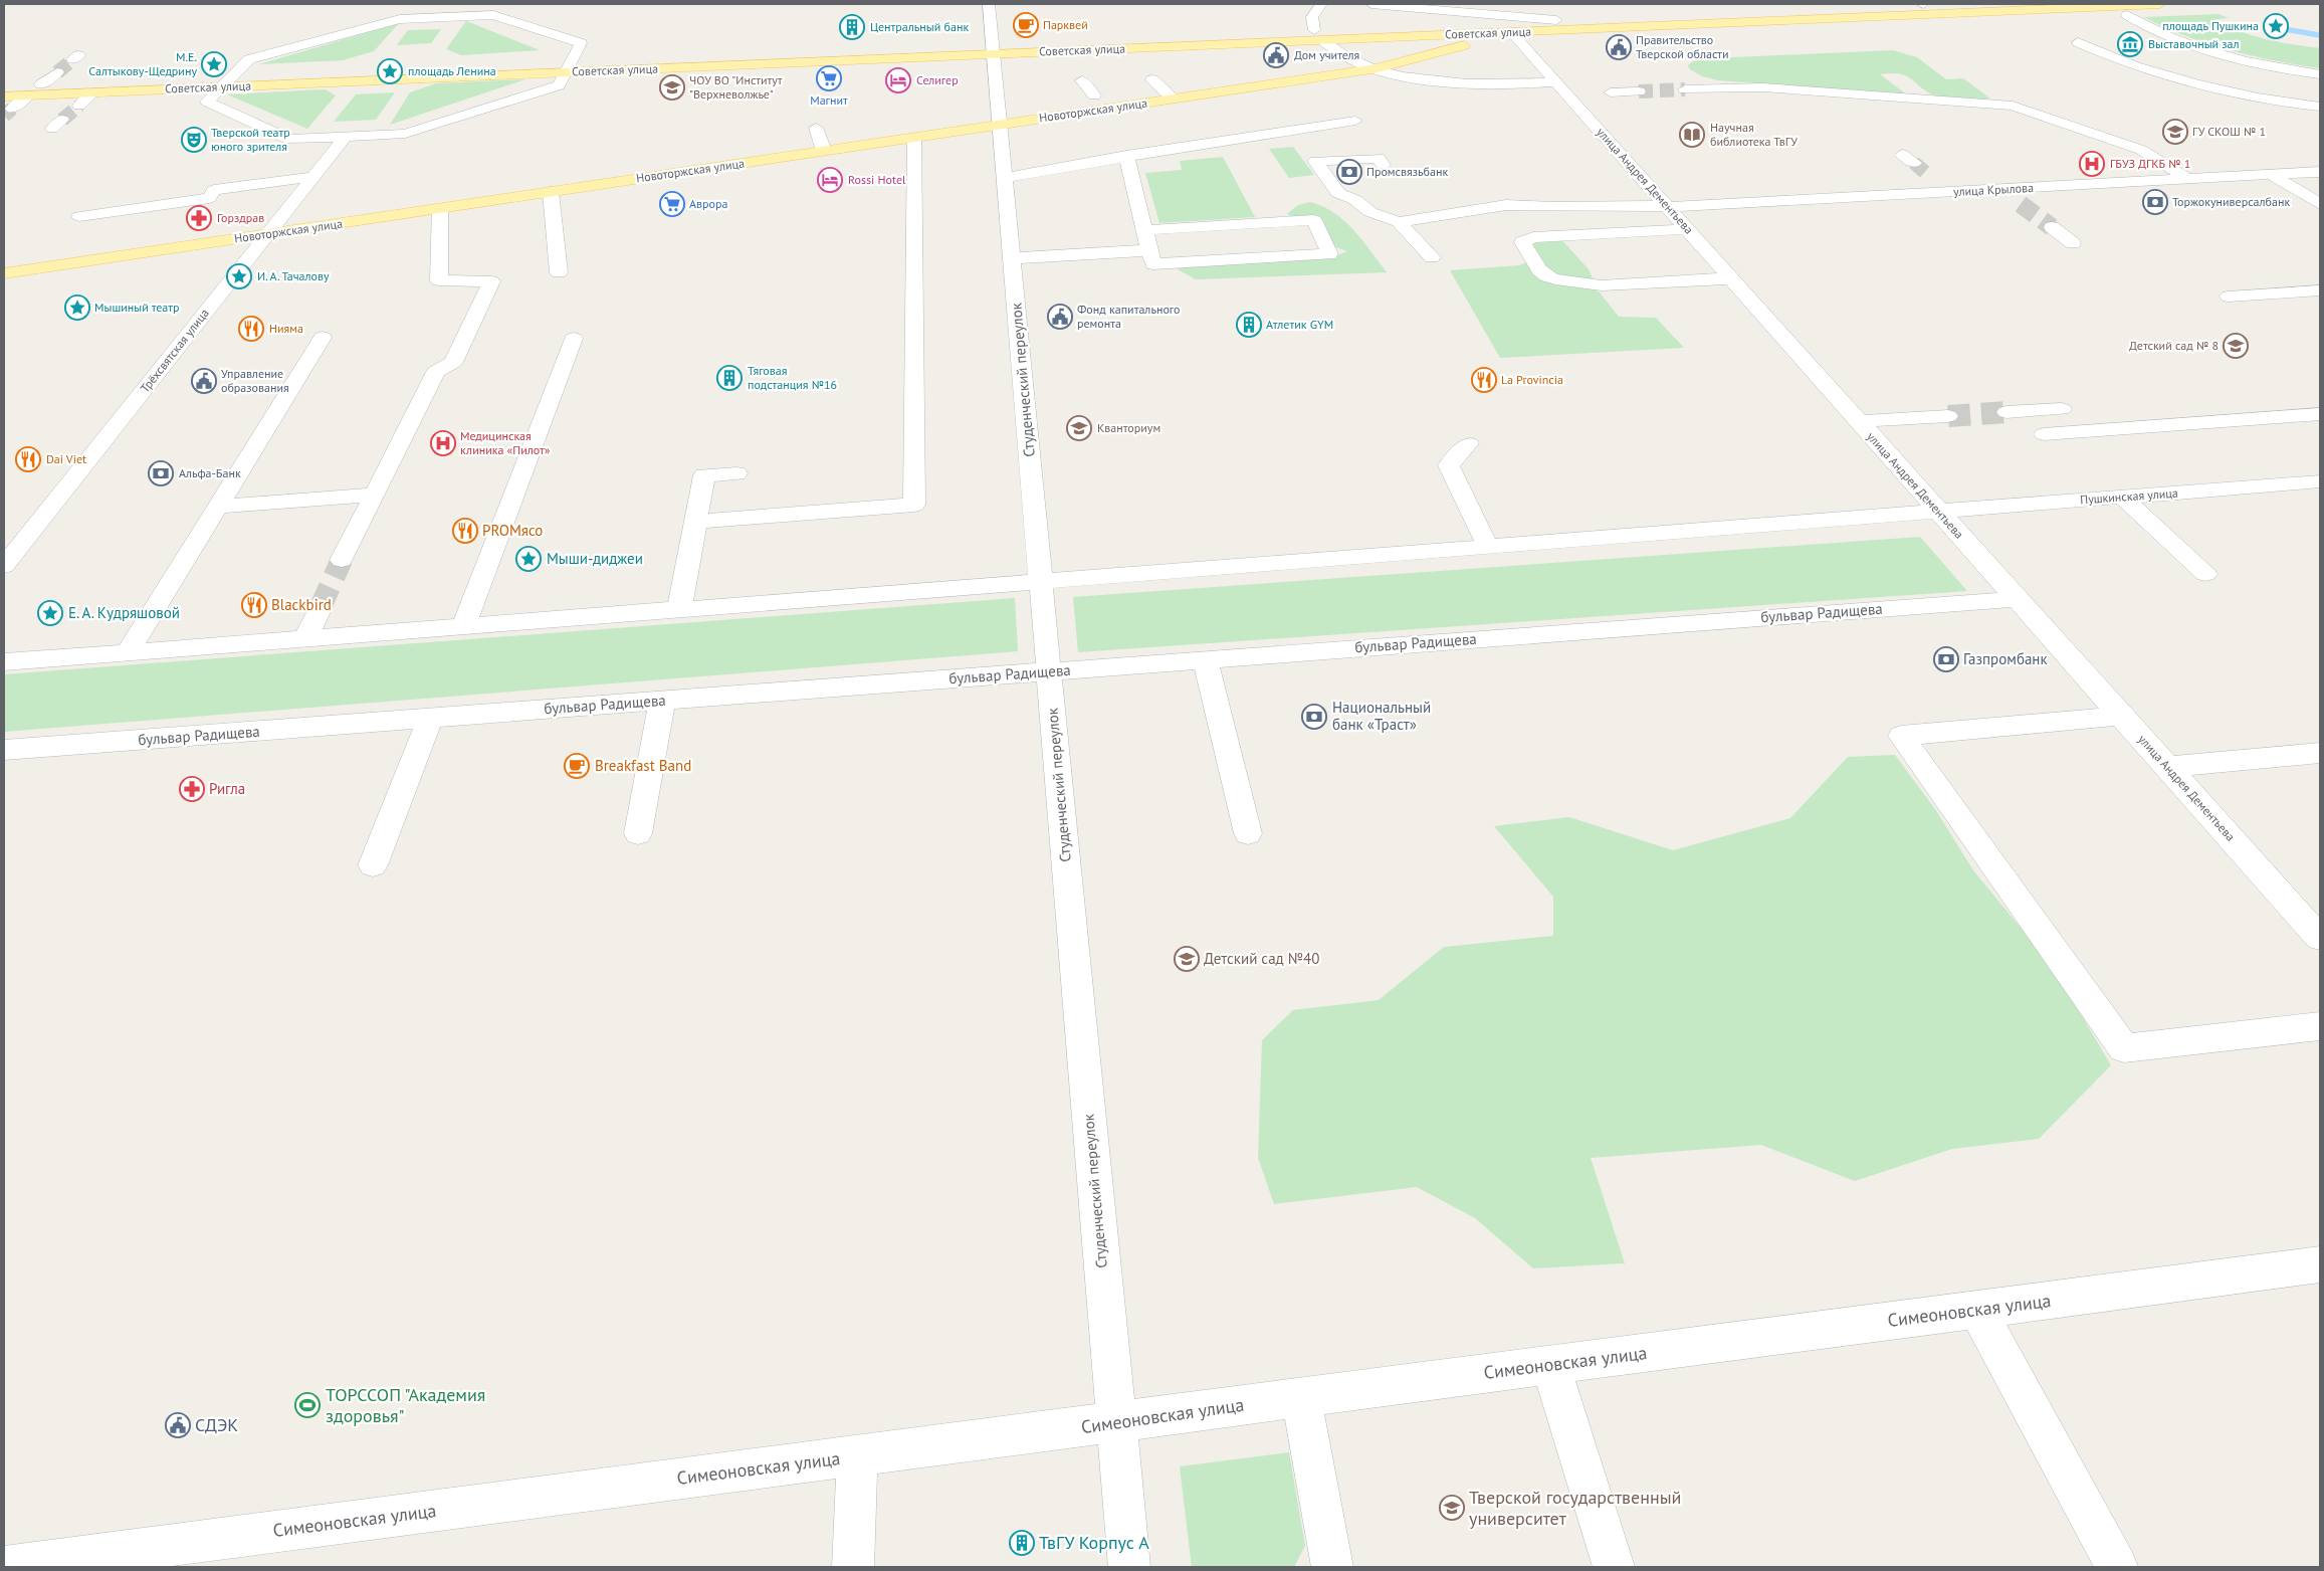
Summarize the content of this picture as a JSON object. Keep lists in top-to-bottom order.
{
  "streets": {
    "main road": ["Советская улица", "Новоторжская улица"],
    "street": [
      "улица Андрея Дементьева",
      "улица Крылова",
      "Трёхсвятская улица",
      "Студенческий переулок",
      "Пушкинская улица",
      "бульвар Радищева",
      "Симеоновская улица"
    ]
  },
  "crossings": [
    ["Советская улица", "Новоторжская улица"],
    ["Советская улица", "улица Андрея Дементьева"],
    ["Советская улица", "Студенческий переулок"],
    ["Новоторжская улица", "улица Андрея Дементьева"],
    ["Новоторжская улица", "Трёхсвятская улица"],
    ["Новоторжская улица", "Студенческий переулок"],
    ["улица Андрея Дементьева", "улица Крылова"],
    ["улица Андрея Дементьева", "Пушкинская улица"],
    ["улица Андрея Дементьева", "бульвар Радищева"],
    ["Студенческий переулок", "бульвар Радищева"],
    ["Студенческий переулок", "Симеоновская улица"]
  ],
  "places": {
    "cafe": ["Парквей", "Breakfast Band"],
    "place": [
      "площадь Пушкина",
      "М.Е. Салтыкову-Щедрину",
      "площадь Ленина",
      "И. А. Тачалову",
      "Мышиный театр",
      "Мыши-диджеи",
      "Е. А. Кудряшовой"
    ],
    "building": [
      "Центральный банк",
      "Атлетик GYM",
      "Тяговая подстанция №16",
      "ТвГУ Корпус А"
    ],
    "museum": ["Выставочный зал"],
    "public building": [
      "Правительство Тверской области",
      "Дом учителя",
      "Фонд капитального ремонта",
      "Управление образования",
      "СДЭК"
    ],
    "supermarket": ["Магнит", "Аврора"],
    "hotel": ["Селигер", "Rossi Hotel"],
    "school or university": [
      "ЧОУ ВО \"Институт \"Верхневолжье\"",
      "ГУ СКОШ № 1",
      "Детский сад № 8",
      "Кванториум",
      "Детский сад №40",
      "Тверской государственный университет"
    ],
    "library": ["Научная библиотека ТвГУ"],
    "theatre": ["Тверской театр юного зрителя"],
    "hospital": ["ГБУЗ ДГКБ № 1", "Медицинская клиника «Пилот»"],
    "bank": [
      "Промсвязьбанк",
      "Торжокуниверсалбанк",
      "Альфа-Банк",
      "Газпромбанк",
      "Национальный банк «Траст»"
    ],
    "pharmacy": ["Горздрав", "Ригла"],
    "restaurant": [
      "Нияма",
      "La Provincia",
      "Dai Viet",
      "PROМясо",
      "Blackbird"
    ],
    "sports": ["ТОРССОП \"Академия здоровья\""]
  }
}
